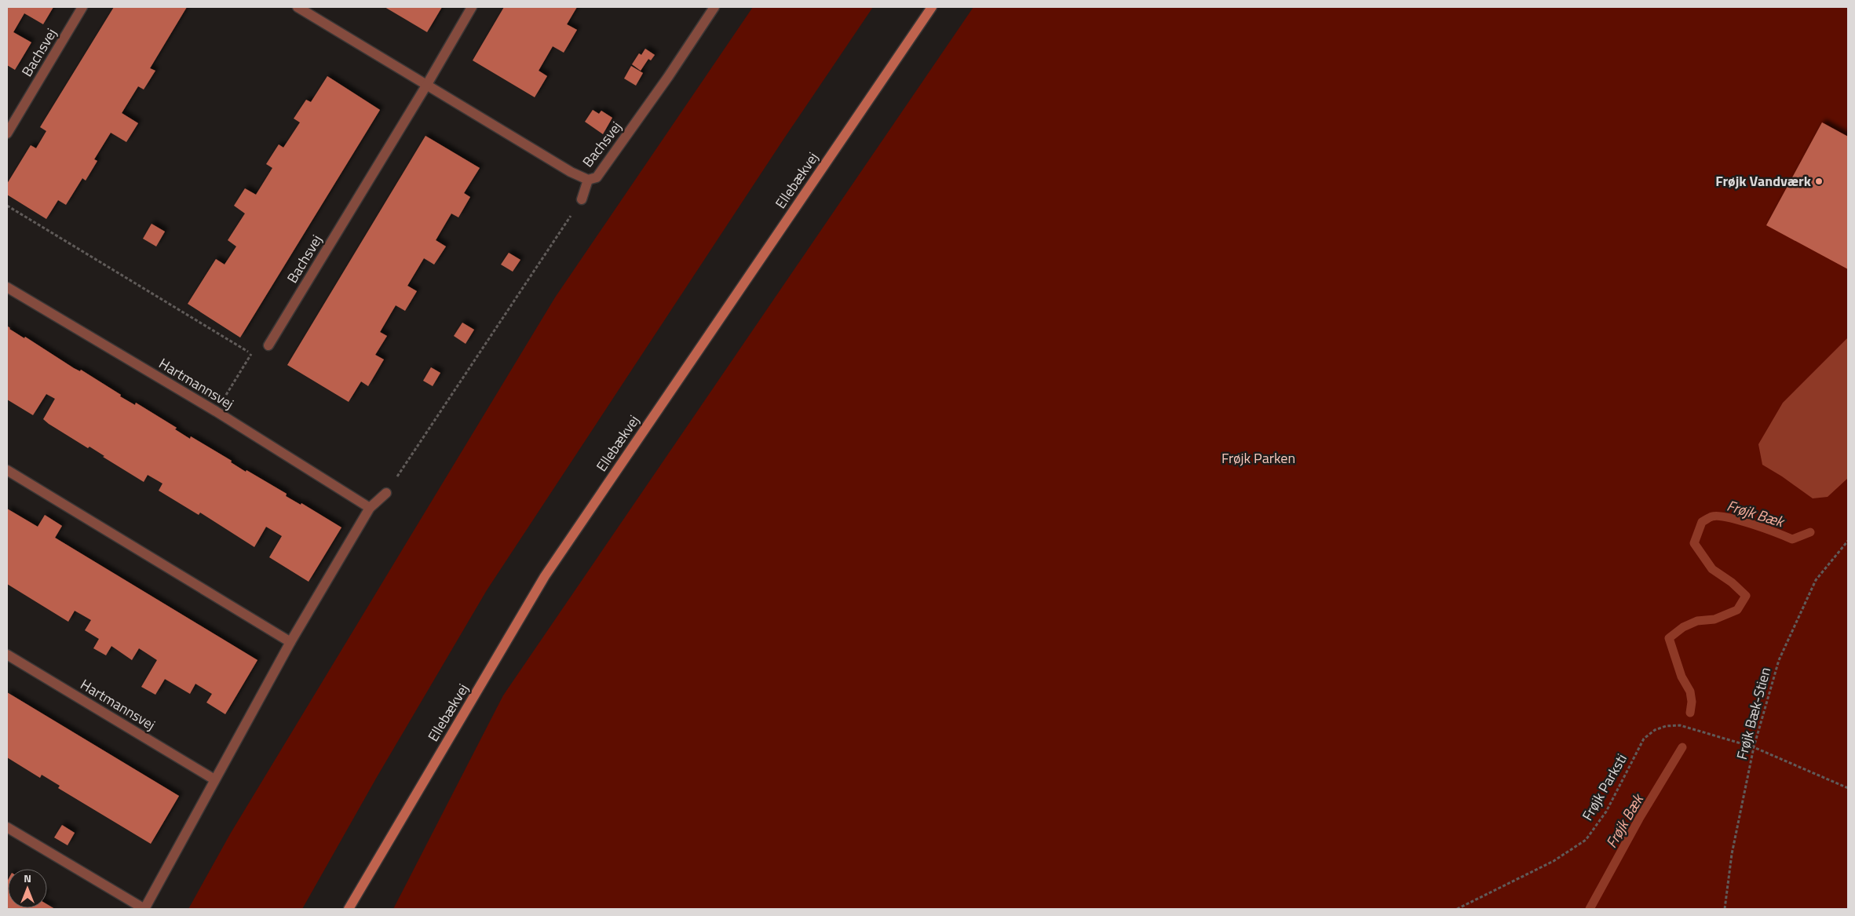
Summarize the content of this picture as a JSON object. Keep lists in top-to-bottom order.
{
  "streets": {
    "street": ["Bachsvej", "Ellebækvej", "Hartmannsvej"],
    "path": ["Frøjk Bæk-Stien", "Frøjk Parksti"]
  },
  "crossings": [
    ["Frøjk Bæk-Stien", "Frøjk Parksti"]
  ],
  "water": ["Frøjk Bæk"],
  "parks": ["Frøjk Parken"],
  "places": ["Frøjk Vandværk"],
  "north": "top"
}
